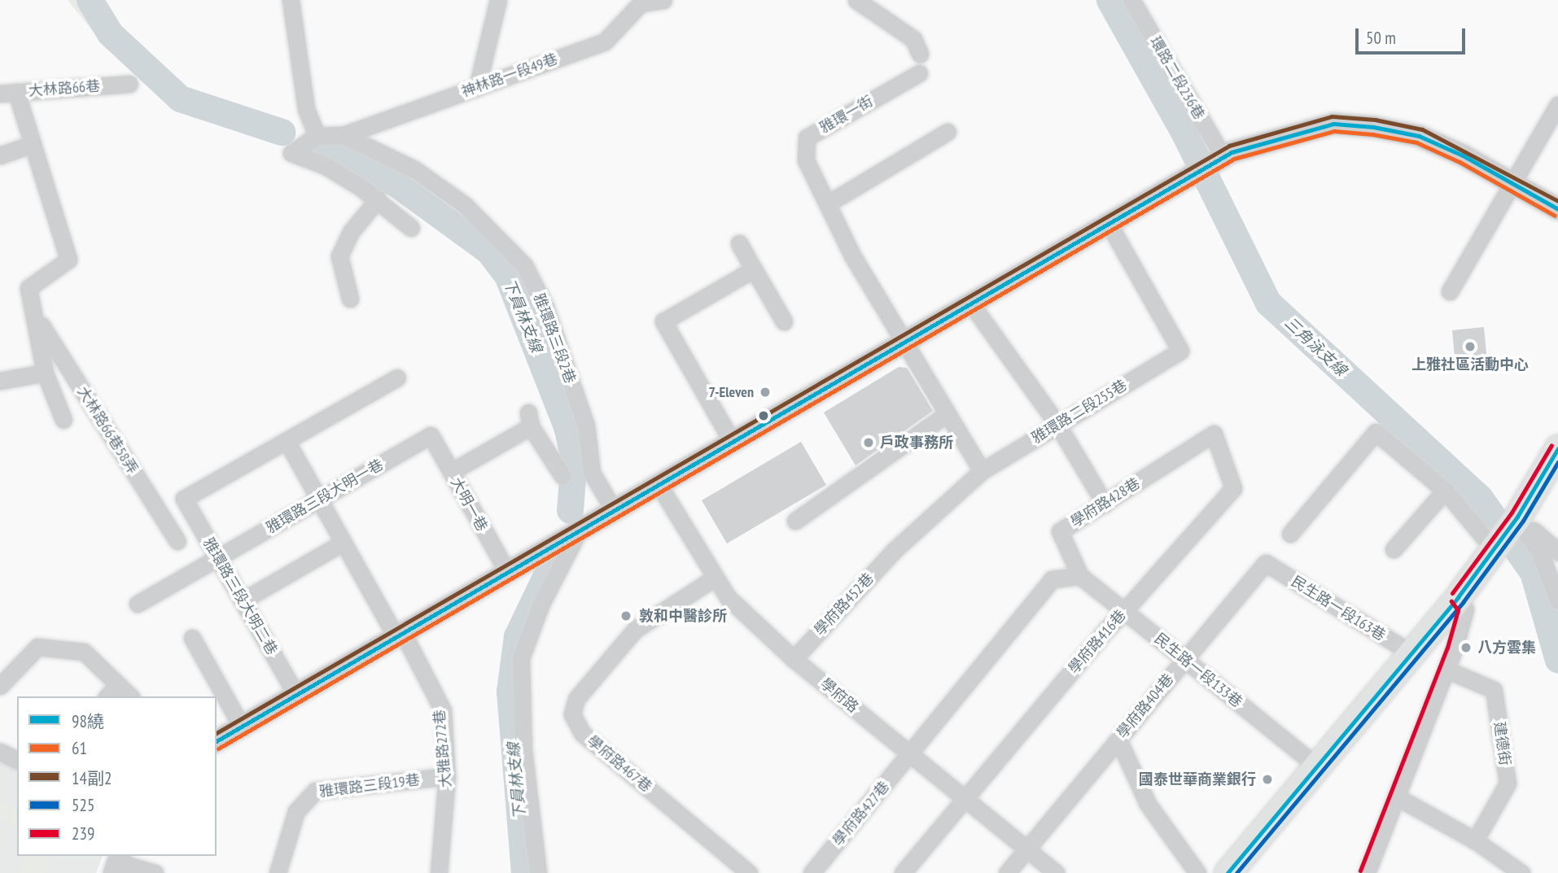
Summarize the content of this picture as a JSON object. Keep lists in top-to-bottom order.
{
  "streets": {
    "street": [
      "神林路一段49巷",
      "環路二段236巷",
      "大林路66巷",
      "雅環一街",
      "雅環路三段2巷",
      "雅環路二段255巷",
      "大林路66巷58弄",
      "雅環路三段大明一巷",
      "學府路428巷",
      "大明一巷",
      "雅環路三段大明二巷",
      "學府路452巷",
      "民生路一段163巷",
      "學府路416巷",
      "民生路一段133巷",
      "學府路",
      "學府路404巷",
      "建德街",
      "大雅路272巷",
      "學府路467巷",
      "雅環路三段19巷",
      "學府路427巷"
    ]
  },
  "crossings": [
    ["神林路一段49巷", "雅環路三段2巷"],
    ["大林路66巷", "大林路66巷58弄"],
    ["雅環路二段255巷", "學府路452巷"],
    ["雅環路三段大明一巷", "大明一巷"],
    ["雅環路三段大明一巷", "雅環路三段大明二巷"],
    ["學府路428巷", "學府路416巷"],
    ["學府路428巷", "民生路一段133巷"],
    ["學府路452巷", "學府路"],
    ["民生路一段163巷", "學府路404巷"],
    ["學府路416巷", "民生路一段133巷"],
    ["學府路416巷", "學府路"],
    ["民生路一段133巷", "學府路404巷"],
    ["學府路", "學府路404巷"],
    ["學府路", "學府路467巷"],
    ["學府路", "學府路427巷"],
    ["大雅路272巷", "雅環路三段19巷"]
  ],
  "water": ["下員林支線", "三角泳支線"],
  "places": [
    "上雅社區活動中心",
    "7-Eleven",
    "戶政事務所",
    "敦和中醫診所",
    "八方雲集",
    "國泰世華商業銀行"
  ],
  "lines": [
    "transit line 14副2",
    "transit line 98繞",
    "transit line 61",
    "transit line 239",
    "transit line 525"
  ],
  "legend": [
    "98繞",
    "61",
    "14副2",
    "525",
    "239"
  ],
  "scale_bar": "50 m"
}
